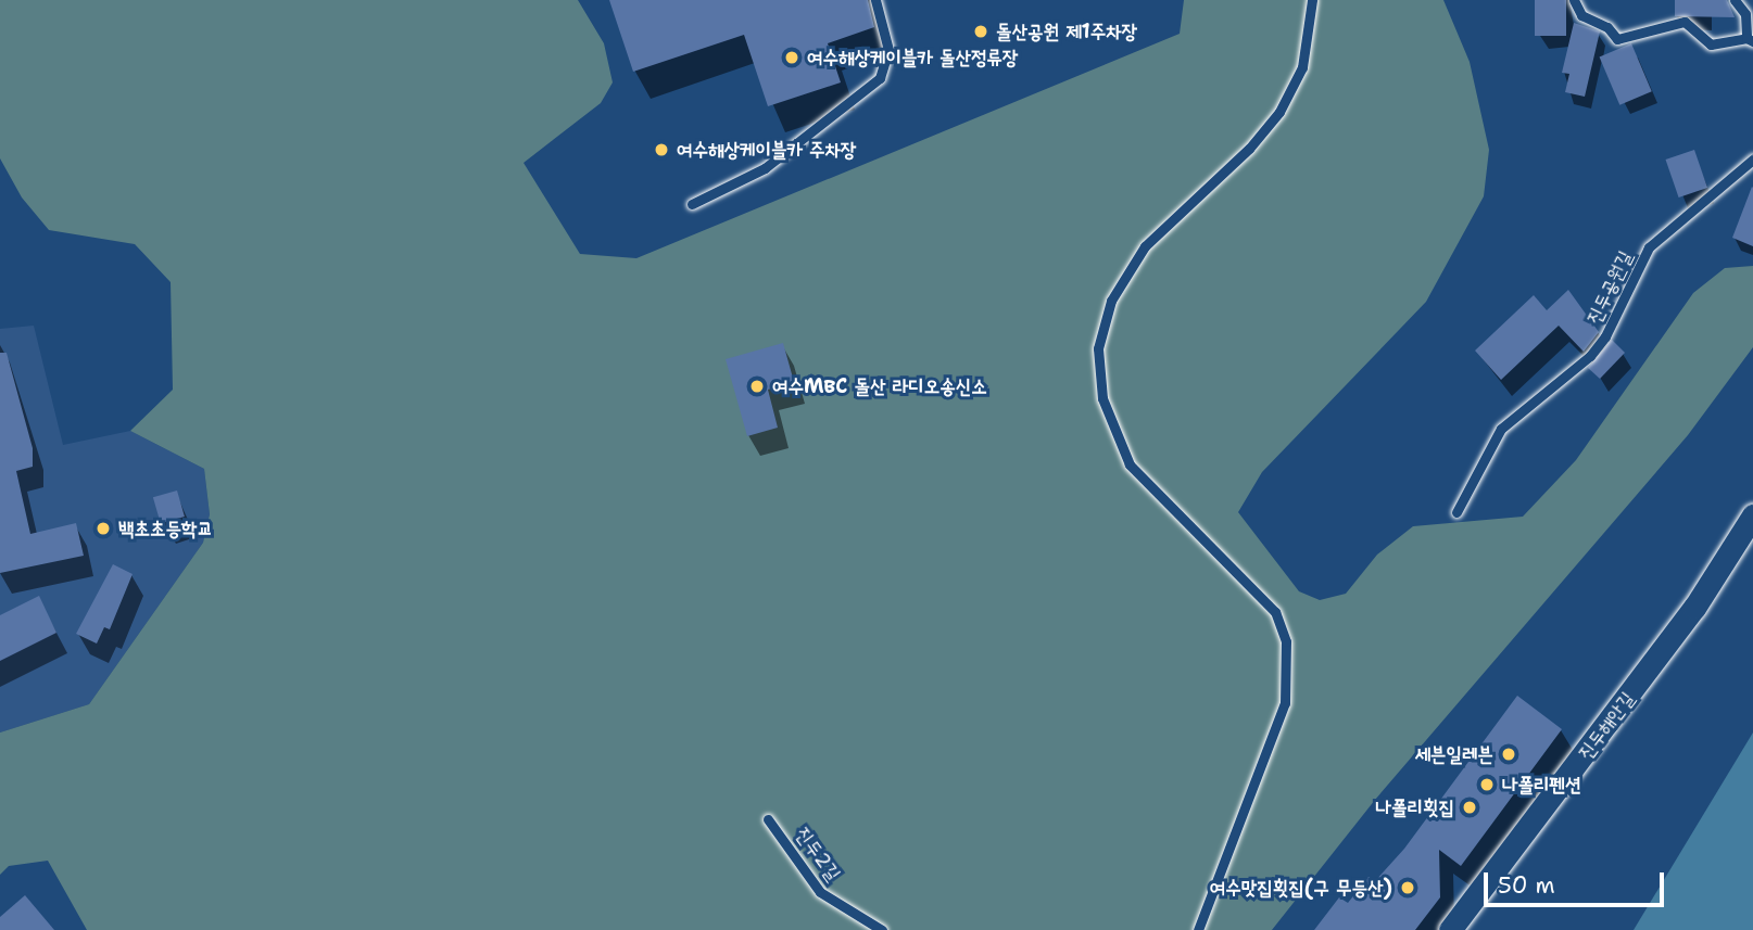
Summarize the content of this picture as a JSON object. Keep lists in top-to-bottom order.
{
  "streets": {
    "street": ["진두해안길"],
    "lane": ["진두공원길", "진두2길"]
  },
  "places": [
    "돌산공원 제1주차장",
    "여수해상케이블카 돌산정류장",
    "여수해상케이블카 주차장",
    "여수MBC 돌산 라디오송신소",
    "백초초등학교",
    "세븐일레븐",
    "나폴리펜션",
    "나폴리횟집",
    "여수맛집횟집(구 무등산)"
  ],
  "scale_bar": "50 m"
}
